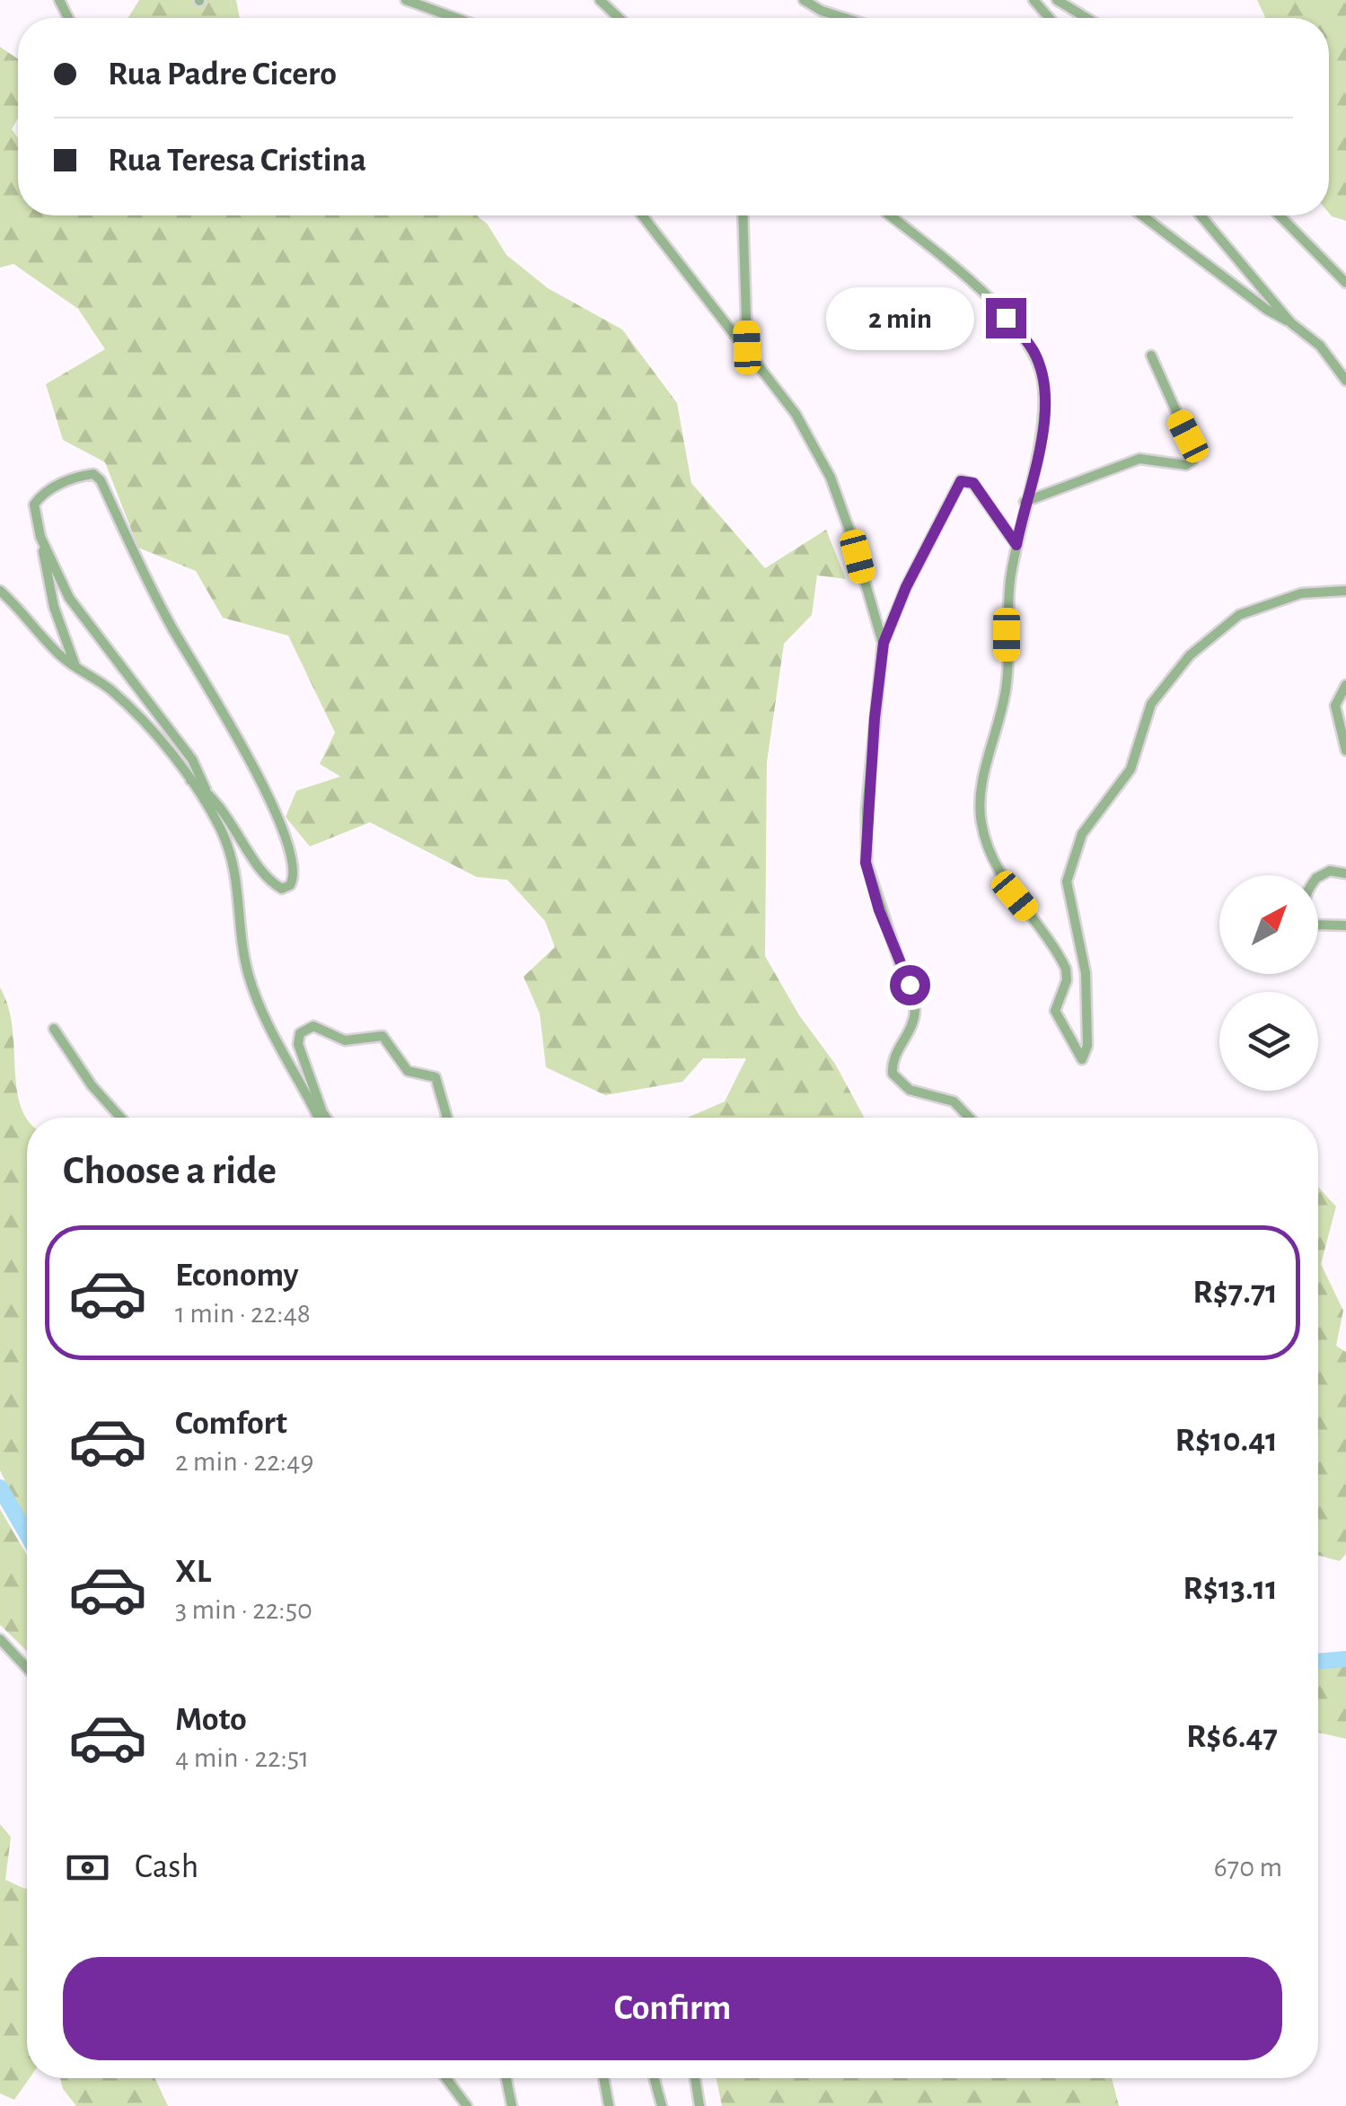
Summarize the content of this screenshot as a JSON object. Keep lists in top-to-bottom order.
{
  "north": "top right",
  "page": {
    "banner": ["Rua Padre Cicero", "Rua Teresa Cristina"],
    "bubble": "2 min",
    "heading": "Choose a ride",
    "list": [
      {
        "name": "Economy",
        "note": "1 min · 22:48",
        "value": "R$7.71"
      },
      {
        "name": "Comfort",
        "note": "2 min · 22:49",
        "value": "R$10.41"
      },
      {
        "name": "XL",
        "note": "3 min · 22:50",
        "value": "R$13.11"
      },
      {
        "name": "Moto",
        "note": "4 min · 22:51",
        "value": "R$6.47"
      }
    ],
    "pay": ["Cash", "670 m"],
    "buttons": "Confirm"
  }
}
